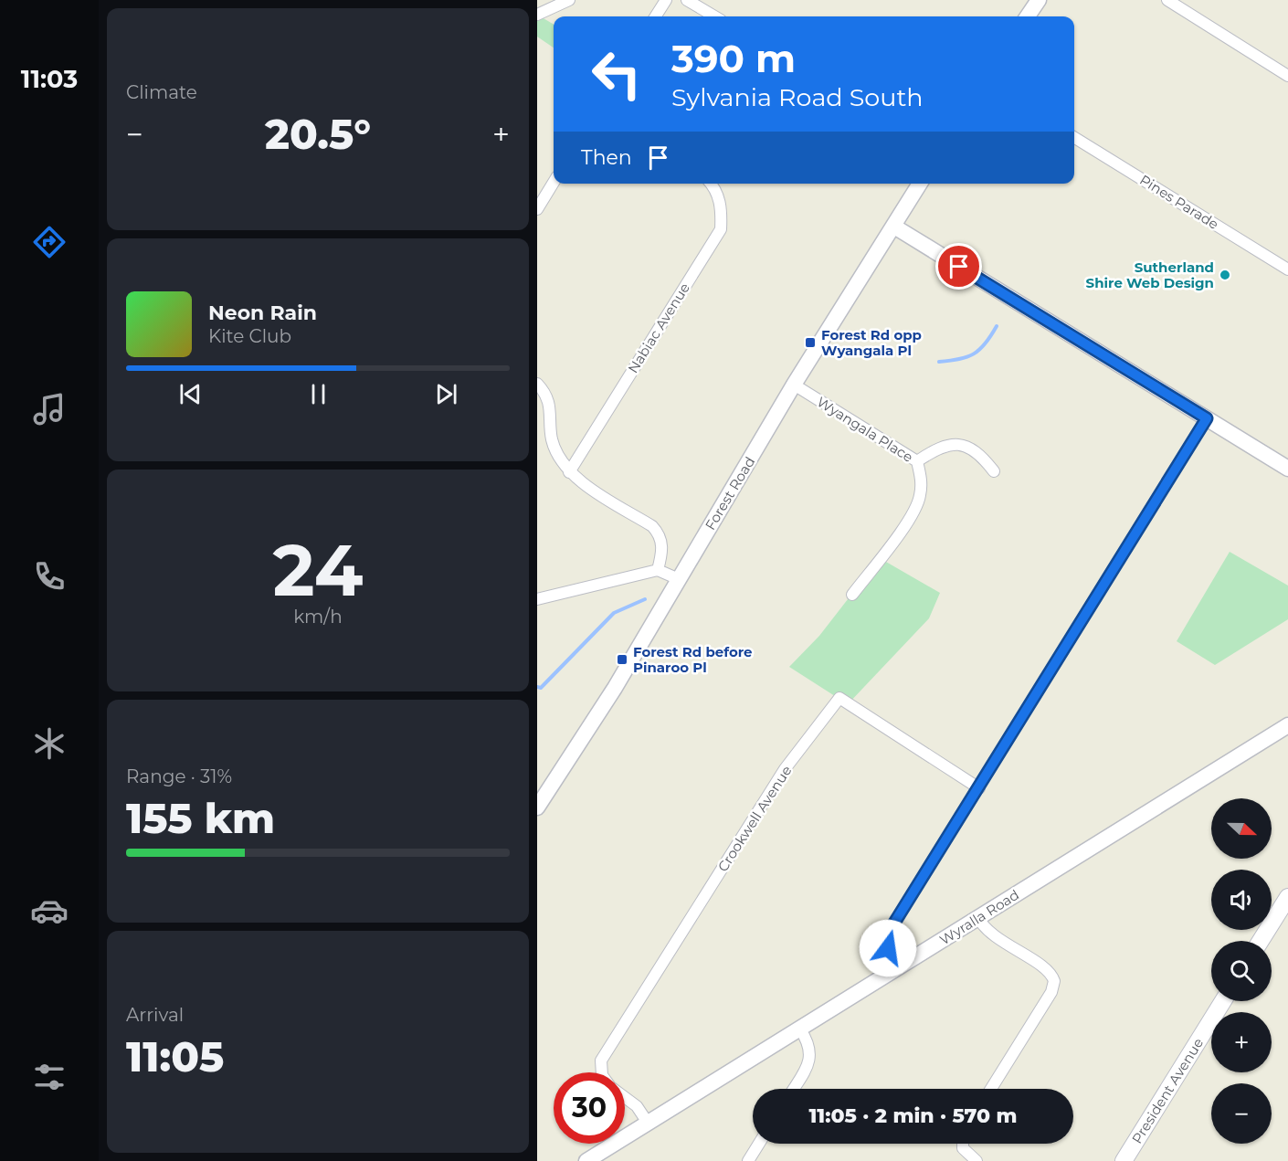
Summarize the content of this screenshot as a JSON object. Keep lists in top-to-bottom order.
{
  "streets": {
    "main road": ["President Avenue"],
    "street": [
      "Pines Parade",
      "Nabiac Avenue",
      "Wyangala Place",
      "Forest Road",
      "Crookwell Avenue",
      "Wyralla Road"
    ]
  },
  "crossings": [
    ["Wyangala Place", "Forest Road"]
  ],
  "places": {
    "other": ["Sutherland Shire Web Design"],
    "transit": ["Forest Rd opp Wyangala Pl", "Forest Rd before Pinaroo Pl"]
  },
  "north": "right",
  "page": {
    "tabs": "11:03",
    "tile": [
      "Climate",
      ["24", "km/h"],
      ["Range · 31%", "155 km"],
      ["Arrival", "11:05"]
    ],
    "turn": ["390 m", "Sylvania Road South"],
    "heat": ["−", "20.5°", "+"],
    "then": "Then",
    "song": ["Neon Rain", "Kite Club"],
    "map_buttons": ["+", "−"],
    "limit": "30",
    "trip": "11:05 · 2 min · 570 m"
  }
}
